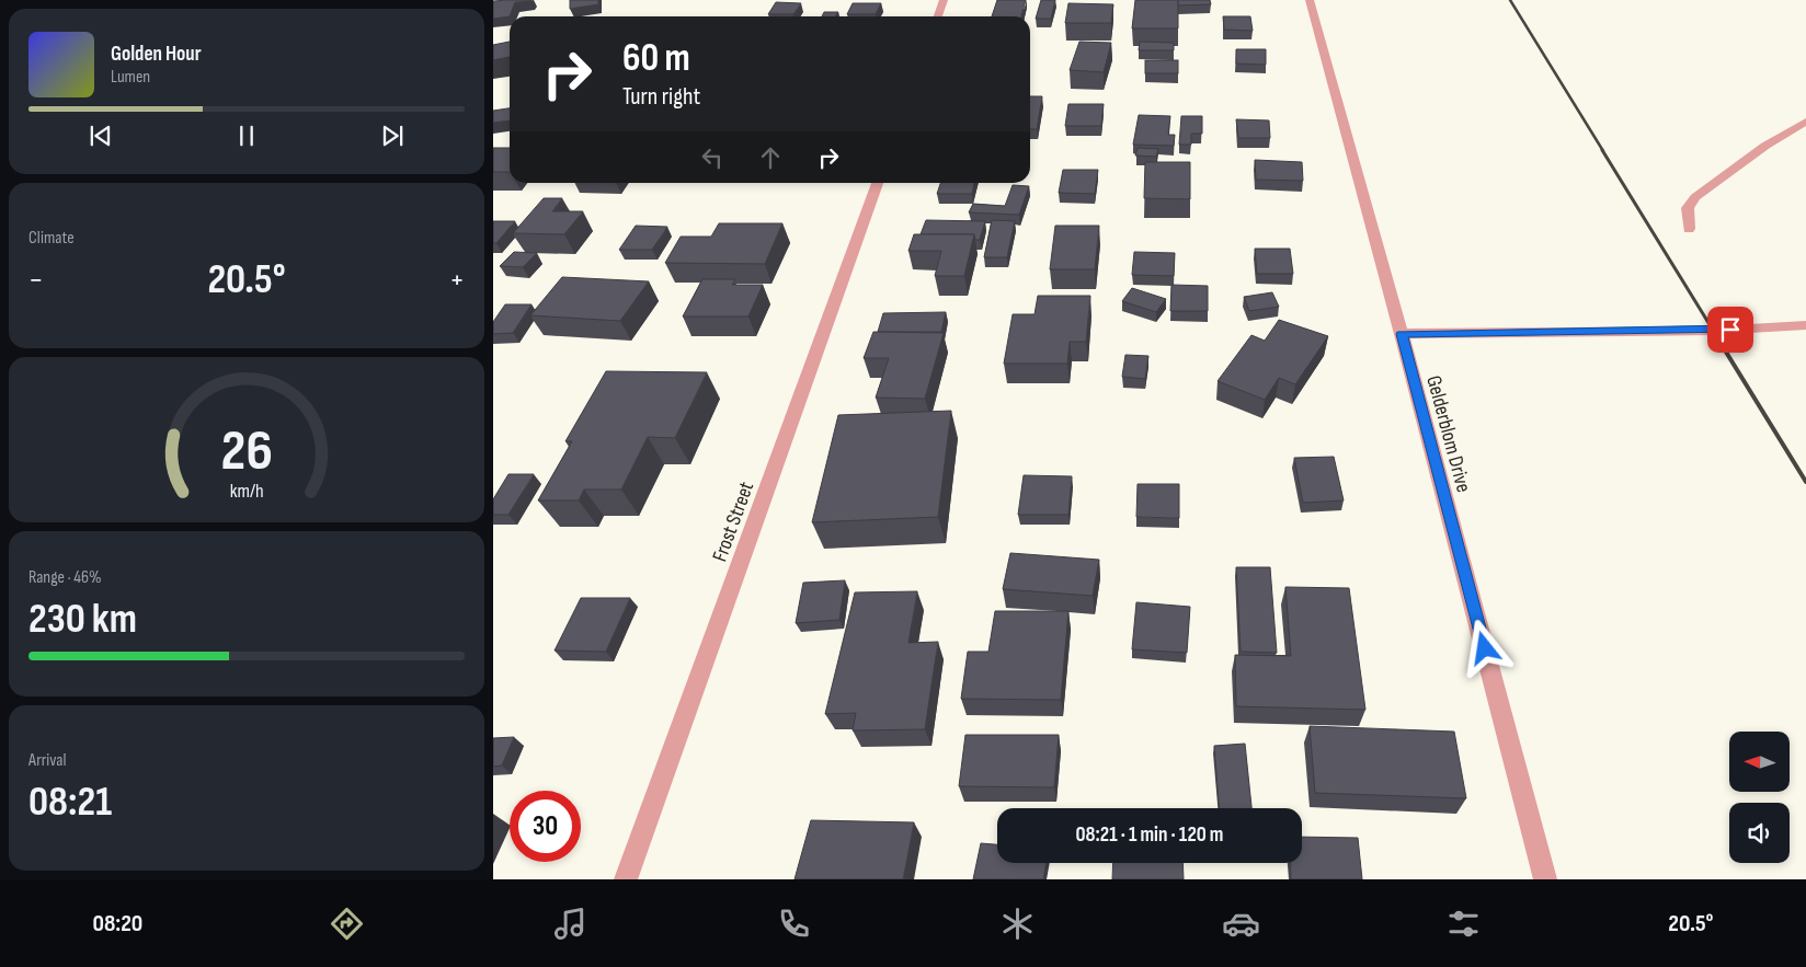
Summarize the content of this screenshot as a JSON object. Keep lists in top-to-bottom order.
{
  "streets": {
    "street": ["Gelderblom Drive", "Frost Street"]
  },
  "north": "left",
  "page": {
    "turn": ["60 m", "Turn right"],
    "song": ["Golden Hour", "Lumen"],
    "tile": [
      "Climate",
      ["Range · 46%", "230 km"],
      ["Arrival", "08:21"]
    ],
    "heat": ["−", "20.5°", "+"],
    "limit": "30",
    "trip": "08:21 · 1 min · 120 m",
    "tabs": ["08:20", "20.5°"],
    "gauge": ["26", "km/h"]
  }
}
